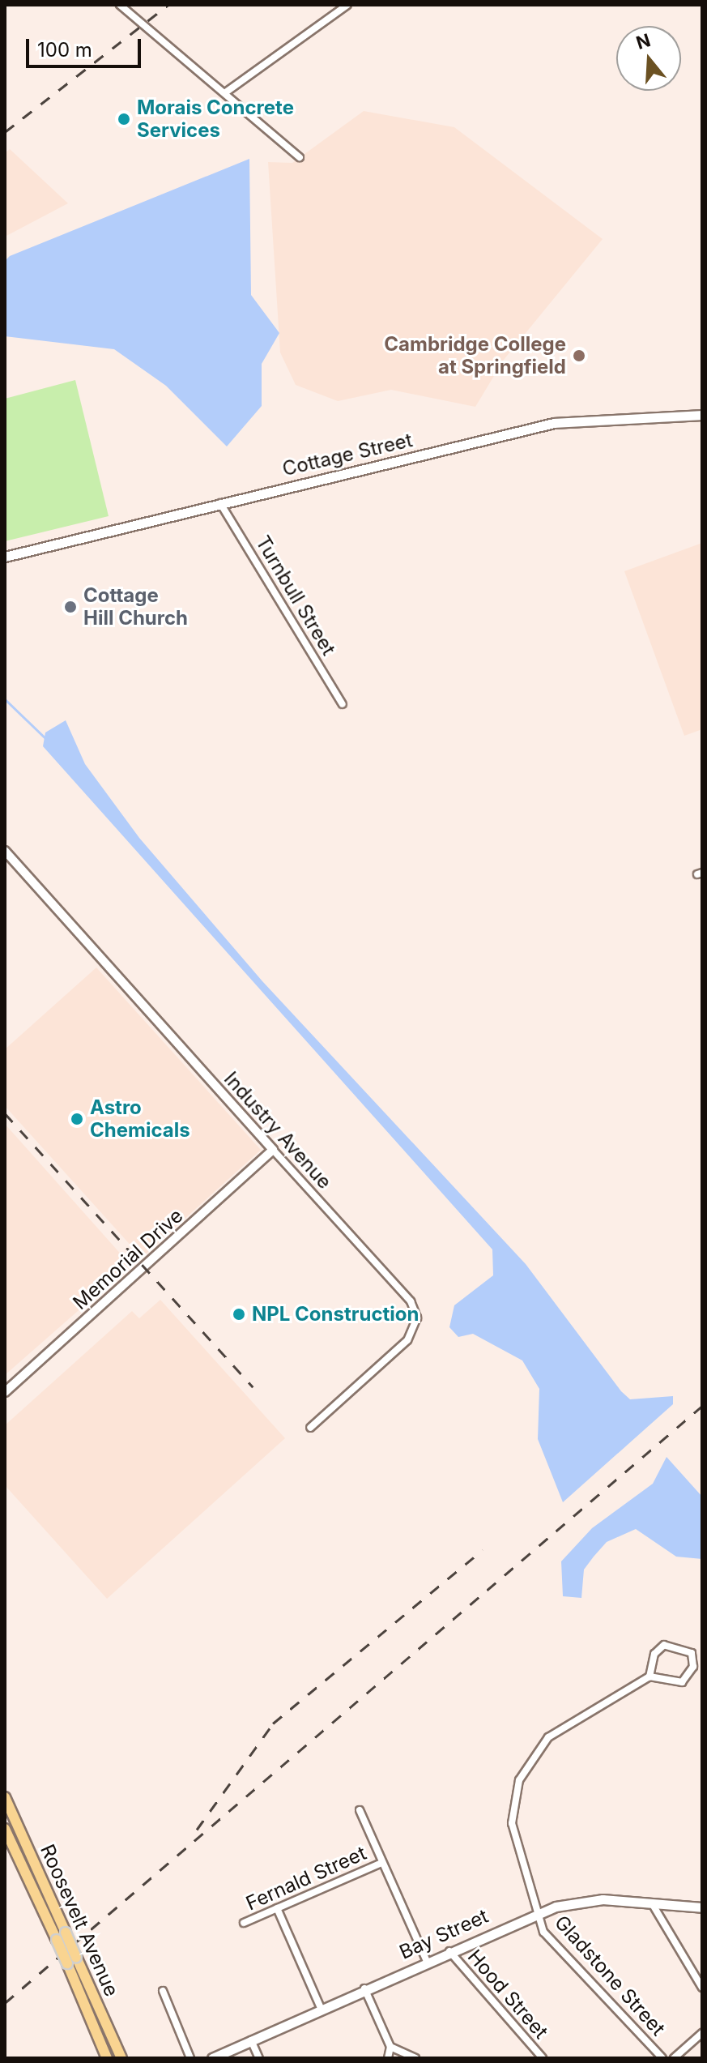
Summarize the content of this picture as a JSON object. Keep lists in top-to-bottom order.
{
  "streets": {
    "main road": ["Cottage Street", "Roosevelt Avenue", "Bay Street"],
    "street": [
      "Turnbull Street",
      "Industry Avenue",
      "Memorial Drive",
      "Fernald Street",
      "Gladstone Street",
      "Hood Street"
    ]
  },
  "crossings": [
    ["Cottage Street", "Turnbull Street"],
    ["Industry Avenue", "Memorial Drive"],
    ["Bay Street", "Gladstone Street"],
    ["Bay Street", "Hood Street"]
  ],
  "places": [
    "Morais Concrete Services",
    "Cambridge College at Springfield",
    "Cottage Hill Church",
    "Astro Chemicals",
    "NPL Construction"
  ],
  "scale_bar": "100 m",
  "north": "top"
}
